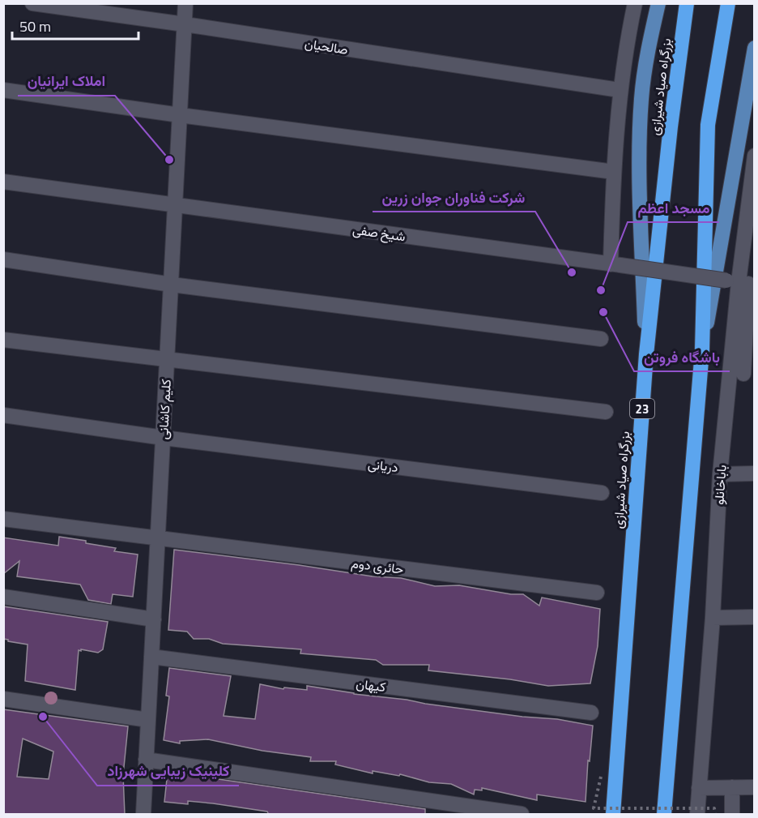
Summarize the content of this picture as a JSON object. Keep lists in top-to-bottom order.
{
  "streets": {
    "highway": ["بزرگراه صیاد شیرازی", "23"],
    "street": [
      "صالحیان",
      "شیخ صفی",
      "کلیم کاشانی",
      "دریانی",
      "باباخانلو",
      "حائری دوم",
      "کیهان"
    ]
  },
  "crossings": [
    ["صالحیان", "کلیم کاشانی"],
    ["شیخ صفی", "کلیم کاشانی"],
    ["شیخ صفی", "باباخانلو"],
    ["کلیم کاشانی", "دریانی"],
    ["کلیم کاشانی", "حائری دوم"],
    ["کلیم کاشانی", "کیهان"]
  ],
  "places": [
    "املاک ایرانیان",
    "شرکت فناوران جوان زرین",
    "مسجد اعظم",
    "باشگاه فروتن",
    "کلینیک زیبایی شهرزاد"
  ],
  "scale_bar": "50 m"
}
